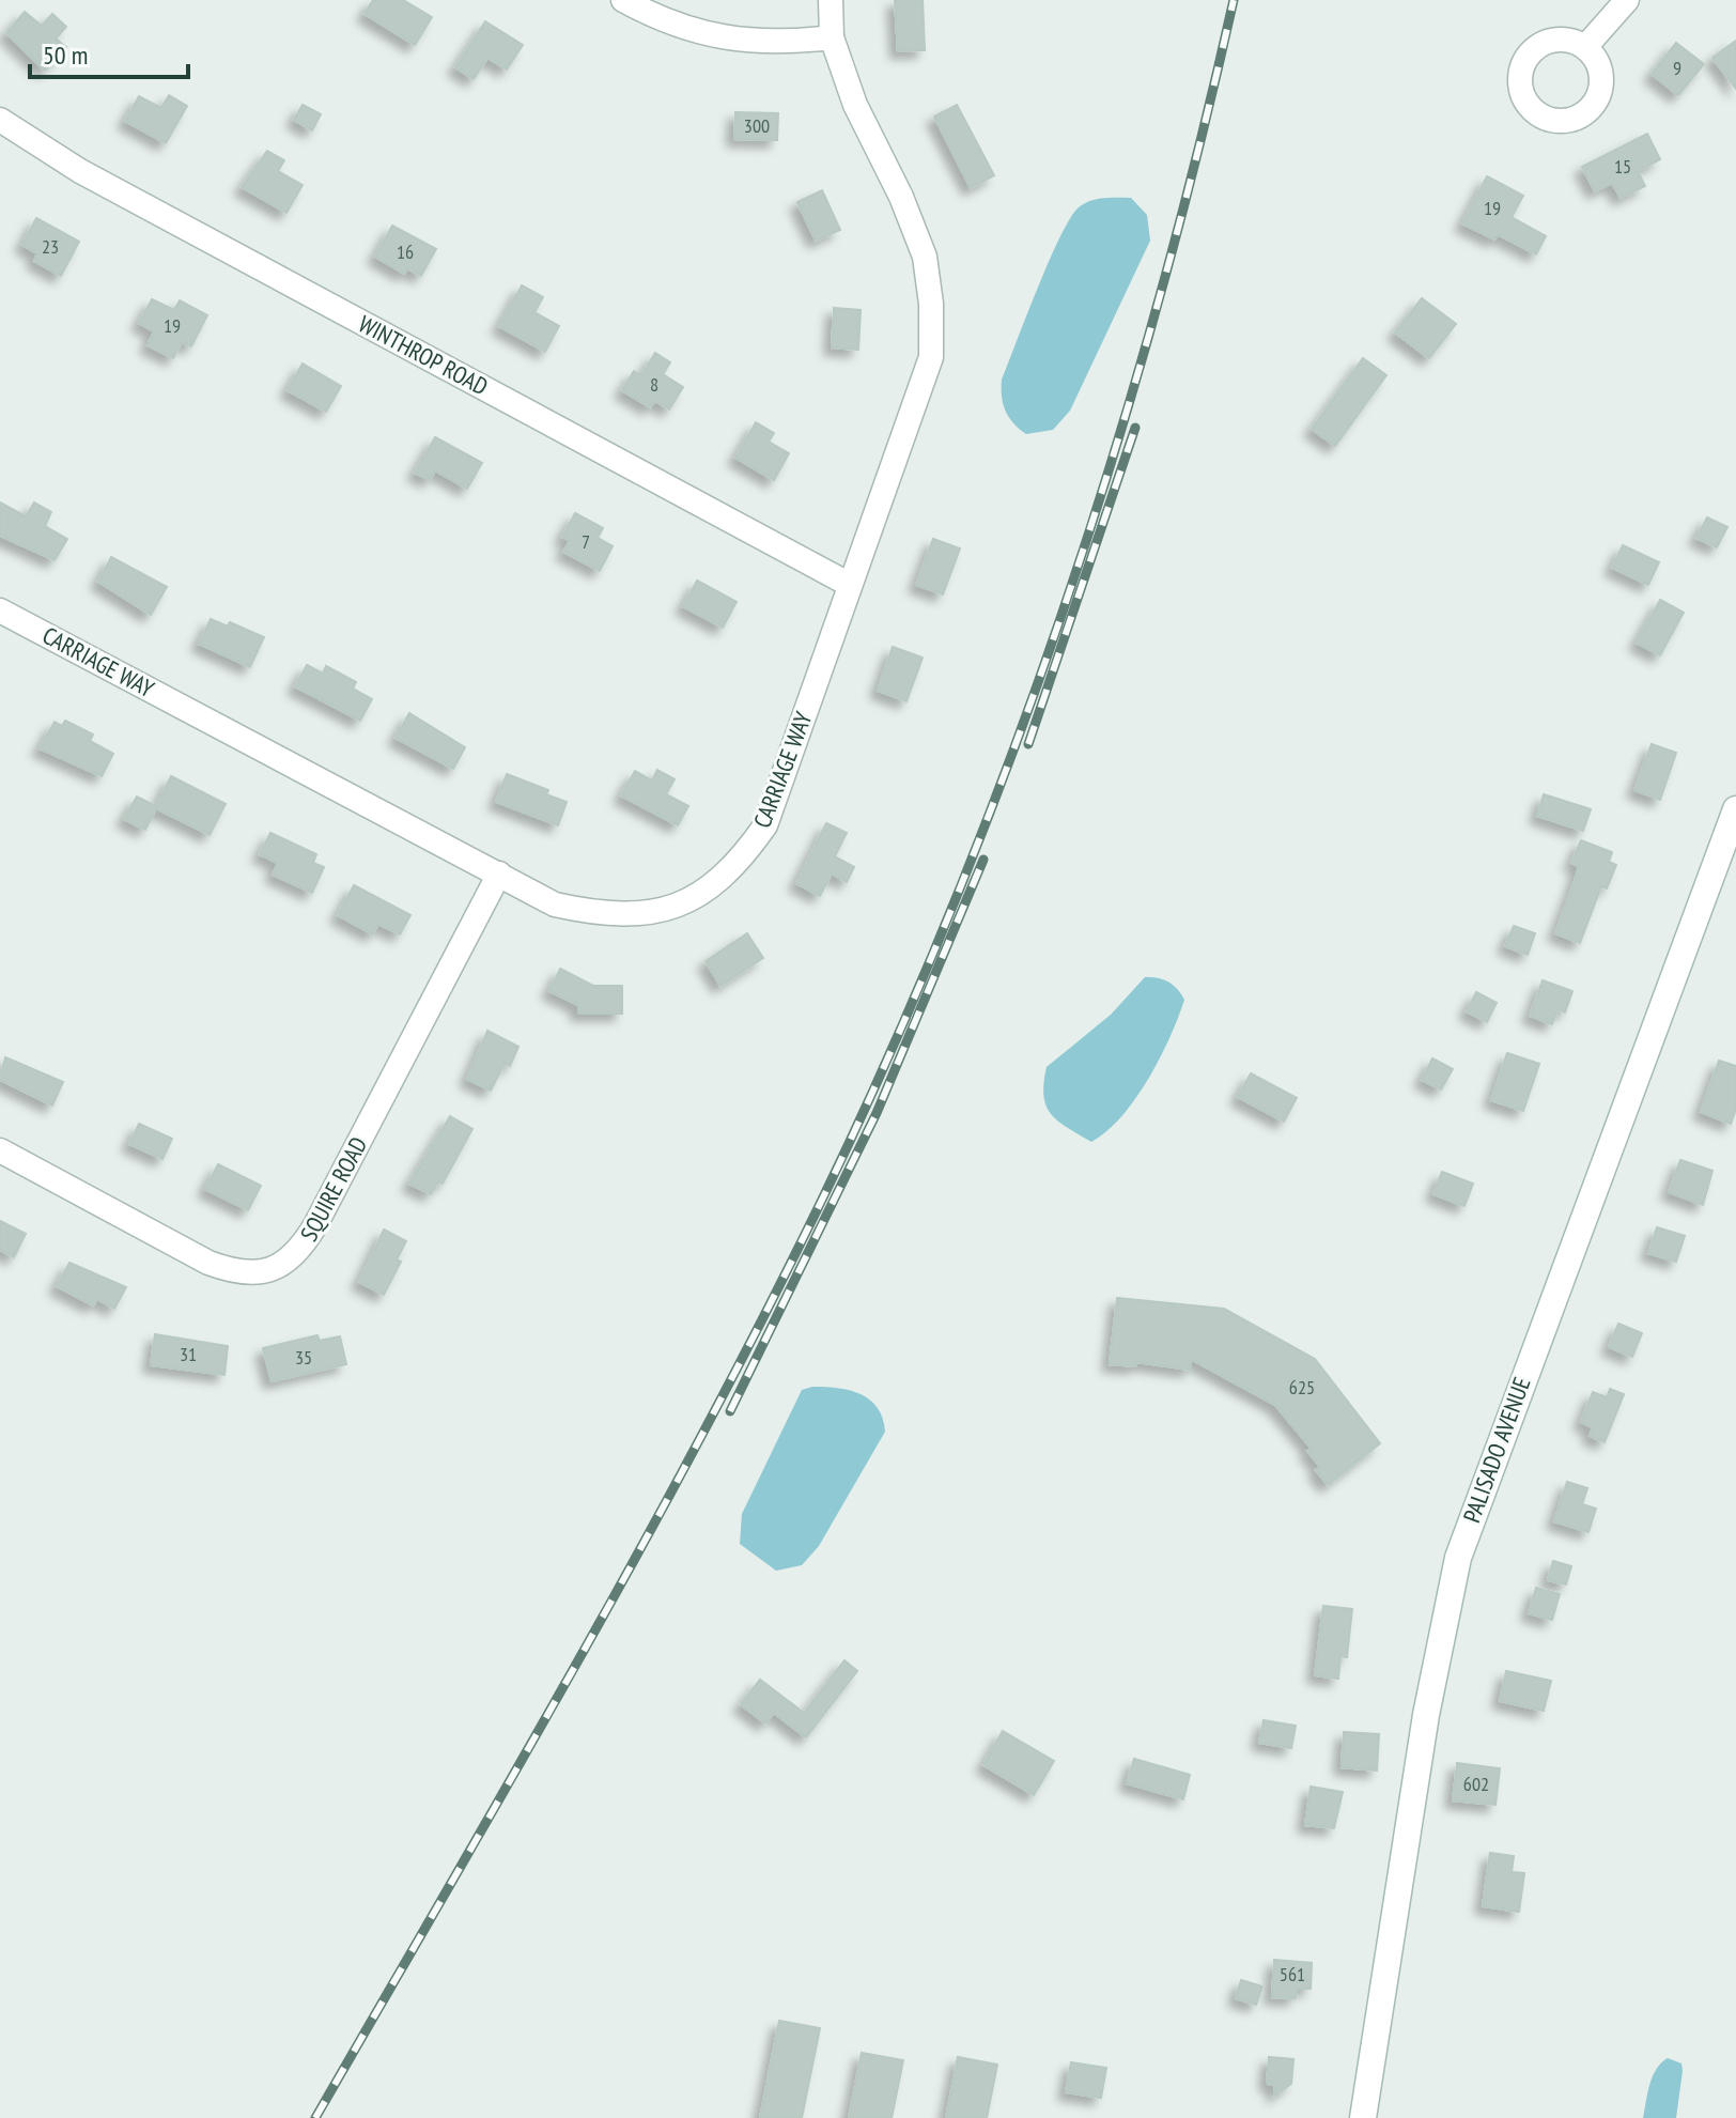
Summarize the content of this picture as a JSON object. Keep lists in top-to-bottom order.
{
  "streets": {
    "main road": ["PALISADO AVENUE"],
    "street": ["WINTHROP ROAD", "CARRIAGE WAY", "SQUIRE ROAD"]
  },
  "crossings": [
    ["WINTHROP ROAD", "CARRIAGE WAY"],
    ["CARRIAGE WAY", "SQUIRE ROAD"]
  ],
  "house_numbers": [
    "9",
    "300",
    "15",
    "19",
    "23",
    "16",
    "19",
    "8",
    "7",
    "31",
    "35",
    "625",
    "602",
    "561"
  ],
  "scale_bar": "50 m"
}
